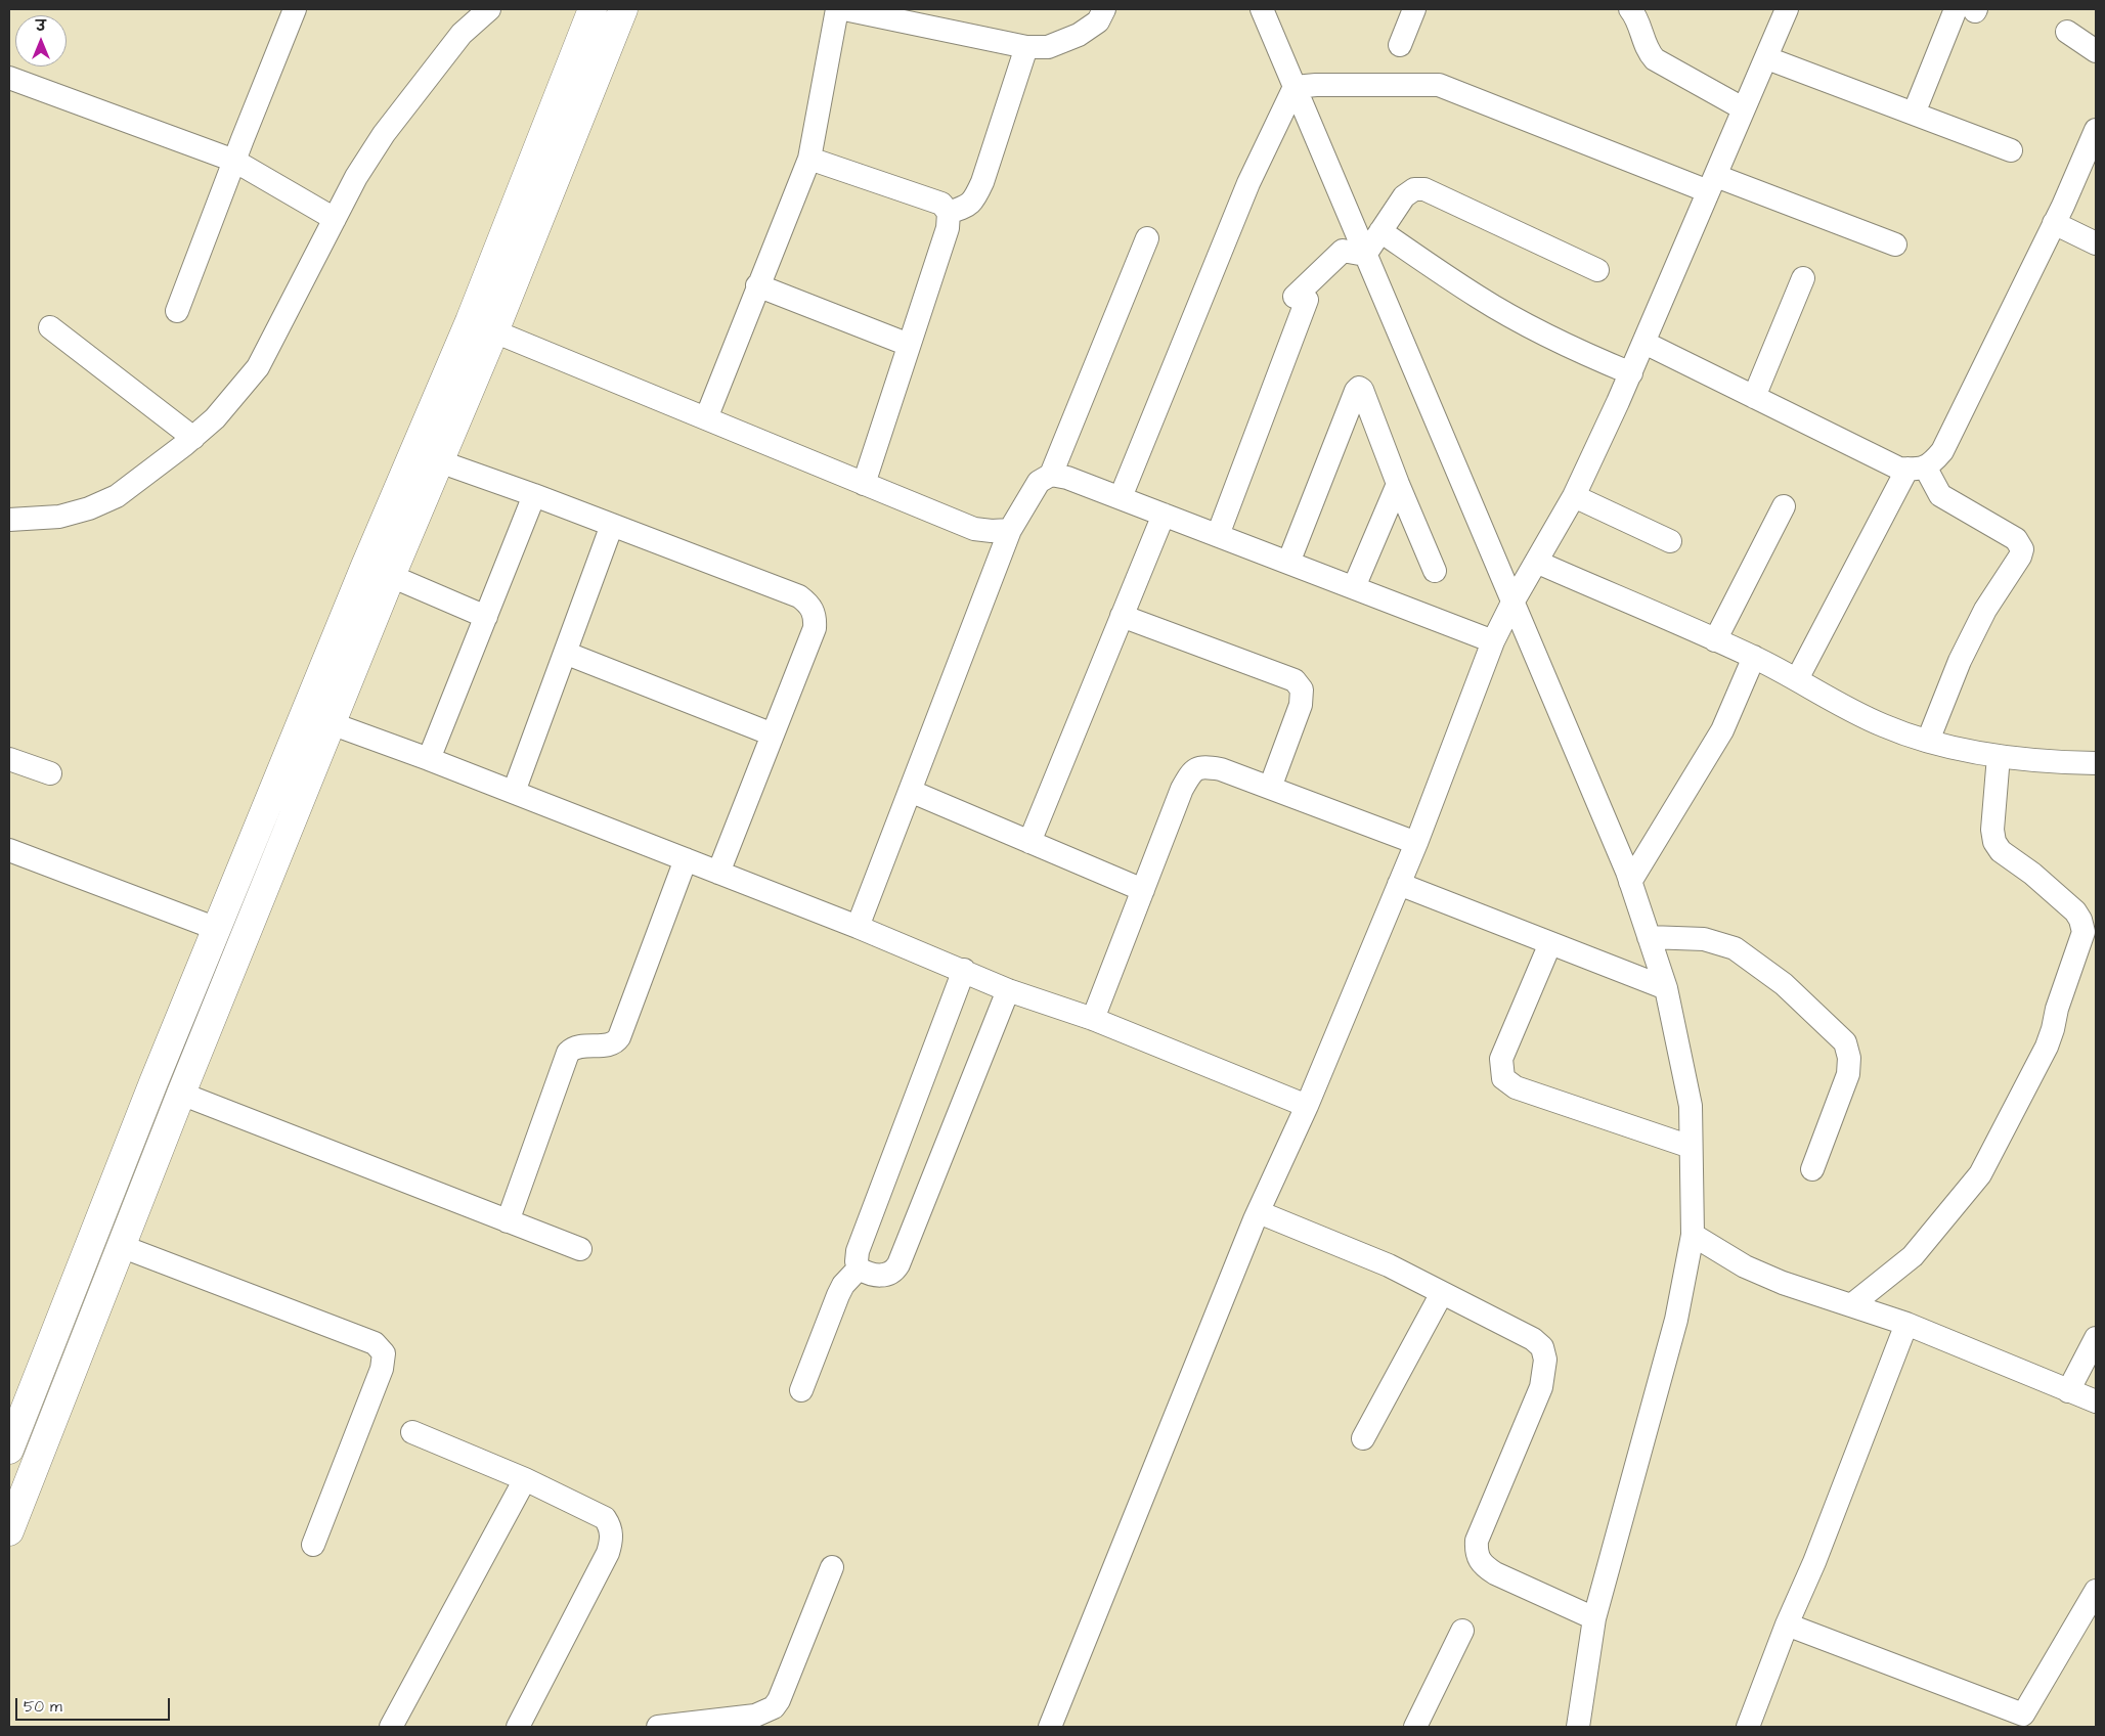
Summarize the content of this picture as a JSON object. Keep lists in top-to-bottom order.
{
  "scale_bar": "50 m",
  "north": "top"
}
